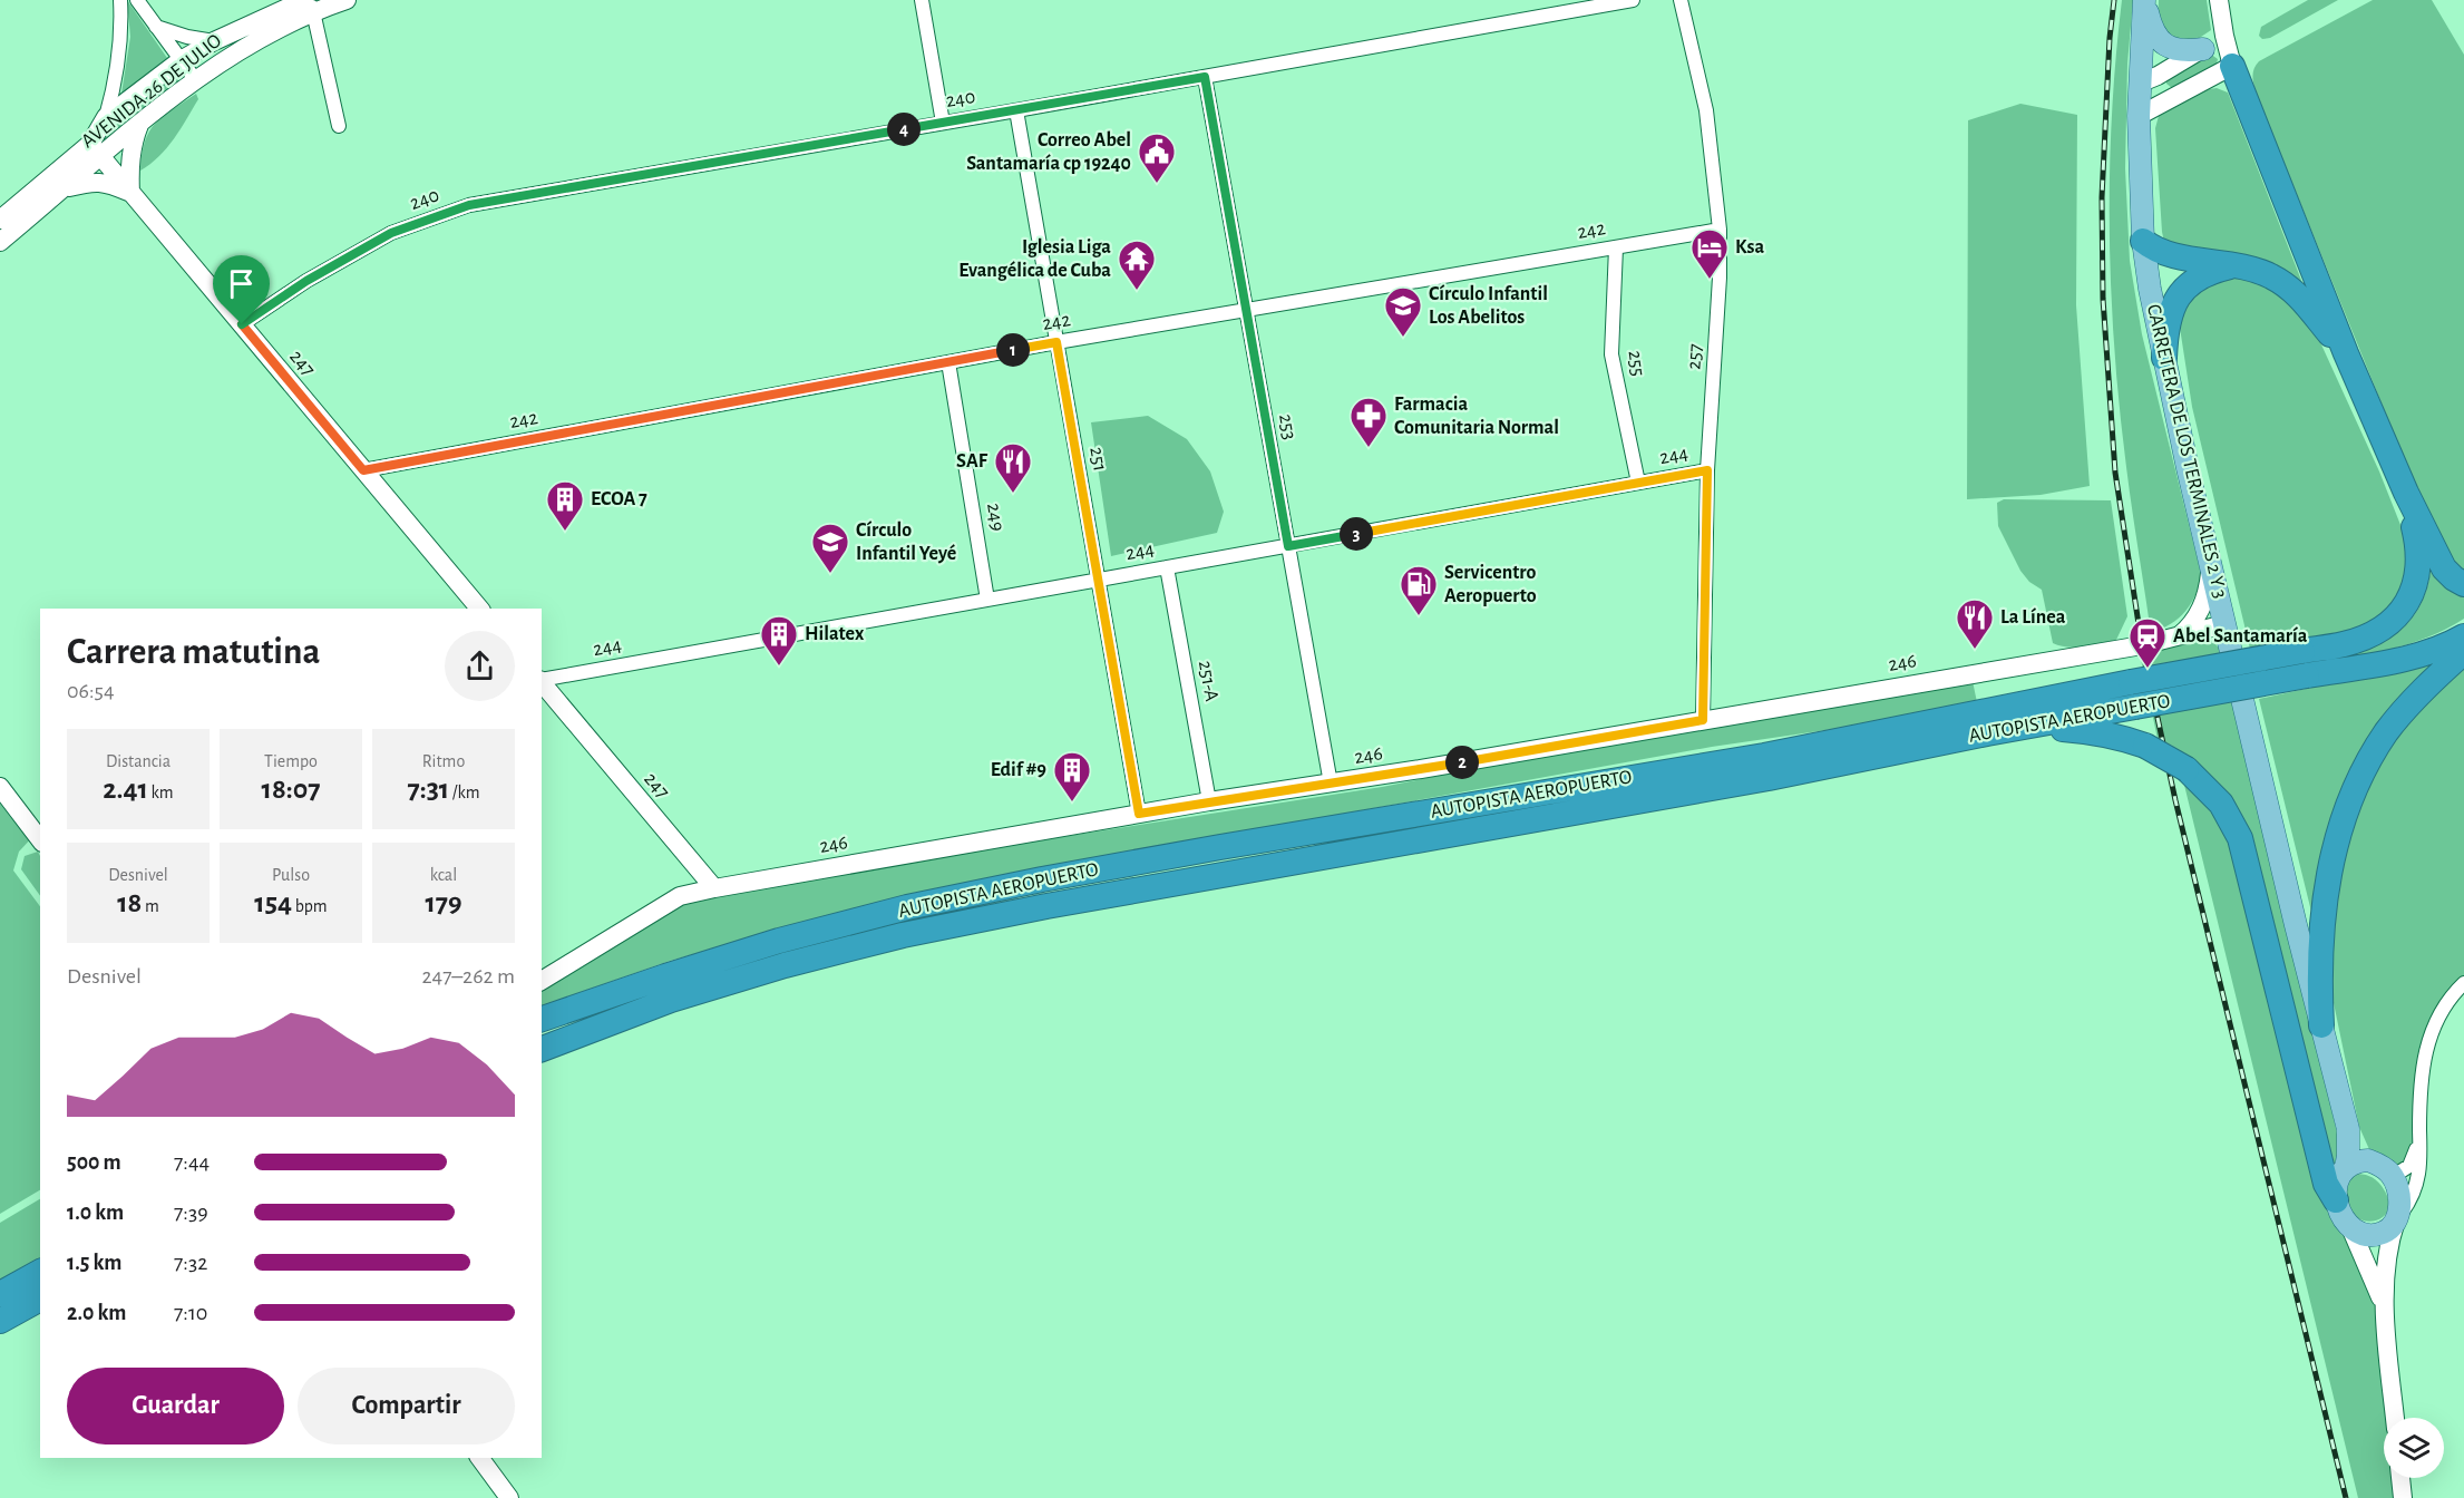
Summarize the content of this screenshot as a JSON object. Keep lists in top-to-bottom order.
{
  "streets": {
    "highway": ["AUTOPISTA AEROPUERTO"],
    "main road": ["CARRETERA DE LOS TERMINALES 2 Y 3"],
    "street": [
      "AVENIDA 26 DE JULIO",
      "240",
      "242",
      "257",
      "247",
      "255",
      "253",
      "244",
      "251",
      "249",
      "246",
      "251-A"
    ]
  },
  "crossings": [
    ["AVENIDA 26 DE JULIO", "247"],
    ["240", "247"],
    ["240", "253"],
    ["240", "251"],
    ["242", "257"],
    ["242", "247"],
    ["242", "255"],
    ["242", "253"],
    ["242", "251"],
    ["242", "249"],
    ["257", "244"],
    ["257", "246"],
    ["247", "246"],
    ["255", "244"],
    ["253", "244"],
    ["253", "246"],
    ["CARRETERA DE LOS TERMINALES 2 Y 3", "246"],
    ["244", "251"],
    ["244", "249"],
    ["244", "251-A"],
    ["251", "246"],
    ["246", "251-A"]
  ],
  "places": {
    "public building": ["Correo Abel Santamaría cp 19240"],
    "hotel": ["Ksa"],
    "temple": ["Iglesia Liga Evangélica de Cuba"],
    "school or university": ["Círculo Infantil Los Abelitos", "Círculo Infantil Yeyé"],
    "pharmacy": ["Farmacia Comunitaria Normal"],
    "restaurant": ["SAF", "La Línea"],
    "building": ["ECOA 7", "Hilatex", "Edif #9"],
    "fuel station": ["Servicentro Aeropuerto"],
    "station": ["Abel Santamaría"]
  },
  "page": {
    "pins": [
      "4",
      "1",
      "3",
      "2"
    ],
    "heading": ["Carrera matutina", "06:54"],
    "stats": [
      ["Distancia", "2.41 km"],
      ["Tiempo", "18:07"],
      ["Ritmo", "7:31 /km"],
      ["Desnivel", "18 m"],
      ["Pulso", "154 bpm"],
      ["kcal", "179"]
    ],
    "chart": ["Desnivel", "247–262 m"],
    "list": [
      {
        "name": "500 m",
        "note": "7:44"
      },
      {
        "name": "1.0 km",
        "note": "7:39"
      },
      {
        "name": "1.5 km",
        "note": "7:32"
      },
      {
        "name": "2.0 km",
        "note": "7:10"
      }
    ],
    "buttons": ["Guardar", "Compartir"]
  }
}
